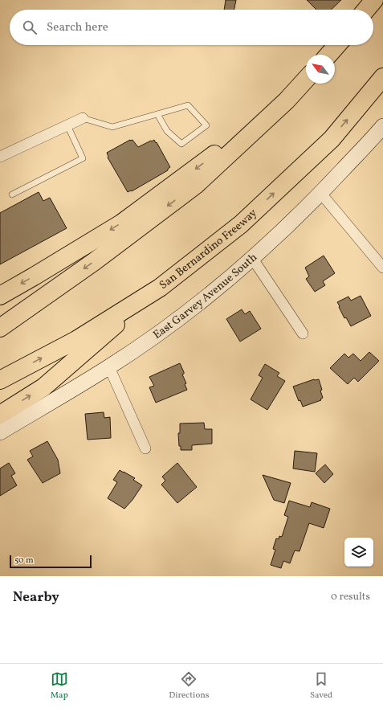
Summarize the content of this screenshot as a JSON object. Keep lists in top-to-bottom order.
{
  "streets": {
    "highway": ["San Bernardino Freeway"],
    "street": ["East Garvey Avenue South"]
  },
  "scale_bar": "50 m",
  "north": "top left",
  "page": {
    "search": "Search here",
    "scale": "50 m",
    "heading": ["Nearby", "0 results"],
    "nav": ["Map", "Directions", "Saved"]
  }
}
